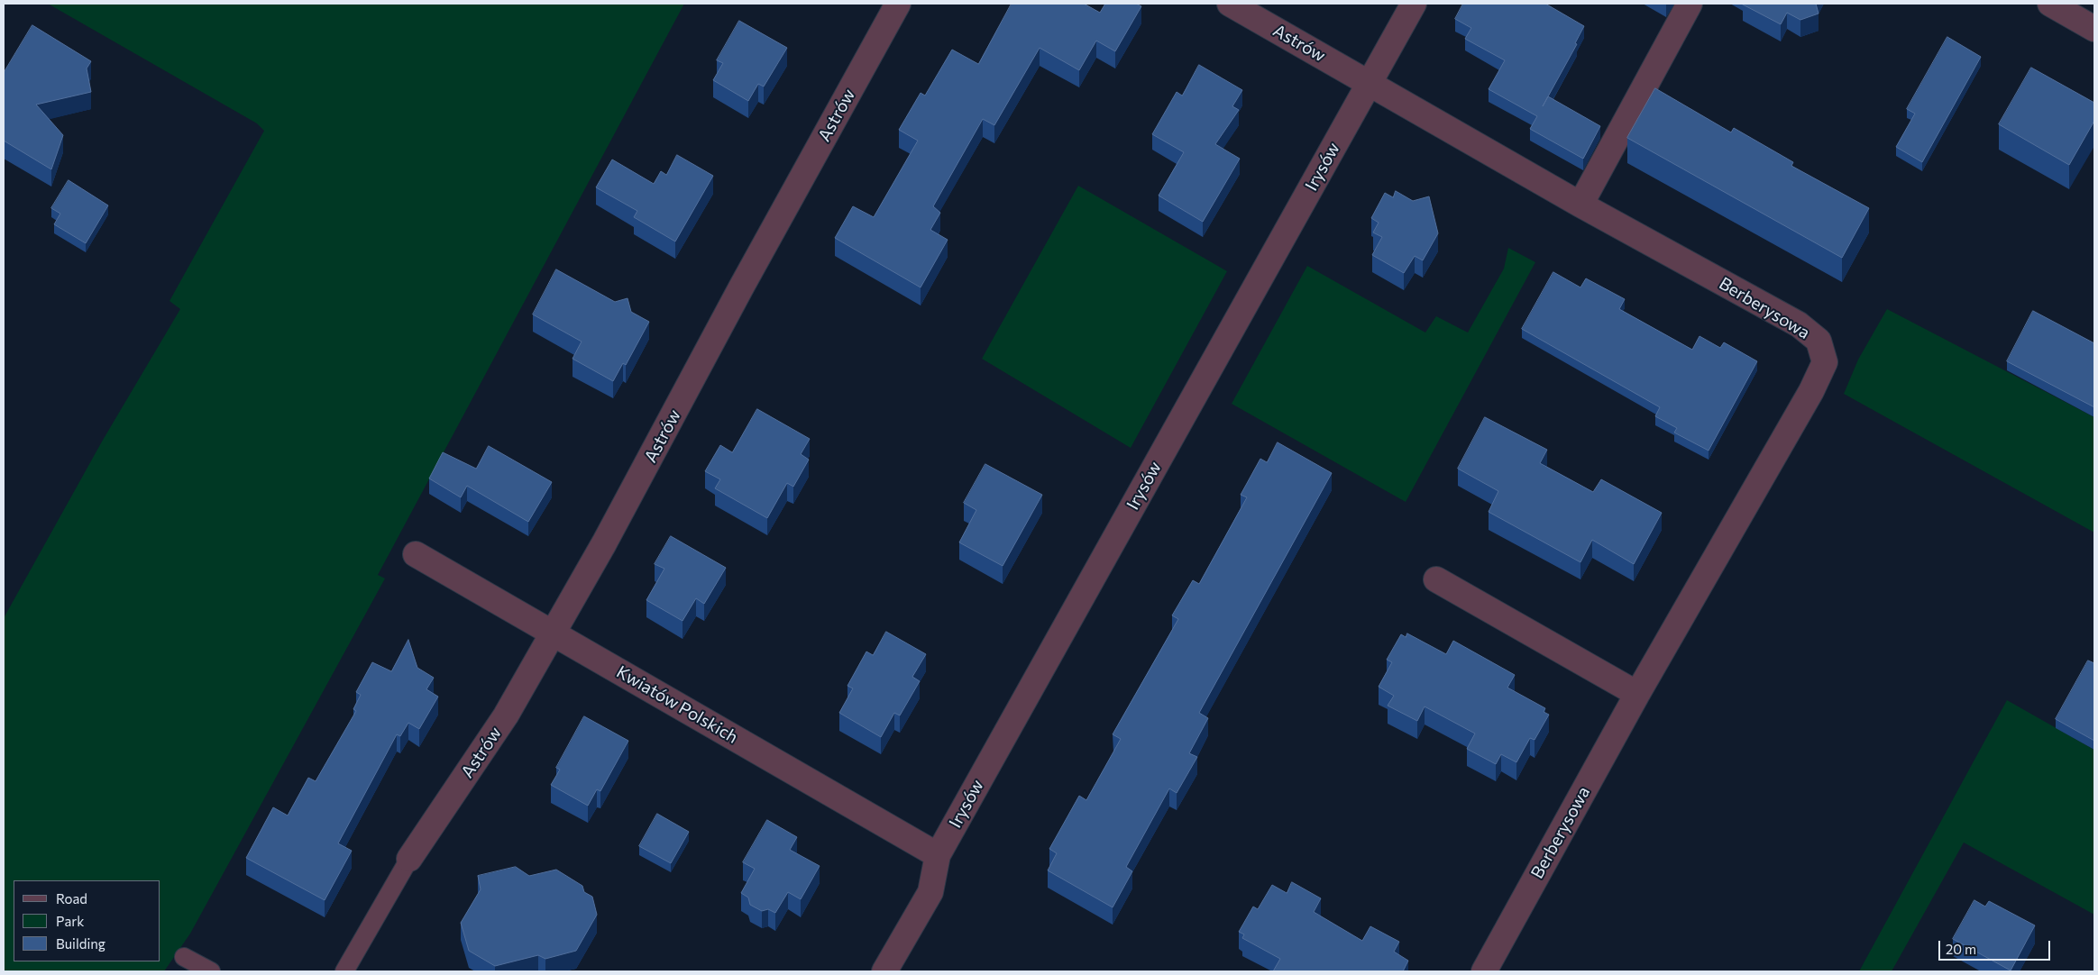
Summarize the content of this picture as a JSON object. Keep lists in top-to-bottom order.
{
  "streets": {
    "street": [
      "Astrów",
      "Irysów",
      "Berberysowa",
      "Kwiatów Polskich"
    ]
  },
  "crossings": [
    ["Astrów", "Irysów"],
    ["Astrów", "Berberysowa"],
    ["Astrów", "Kwiatów Polskich"],
    ["Irysów", "Kwiatów Polskich"]
  ],
  "legend": ["Road", "Park", "Building"],
  "scale_bar": "20 m"
}
